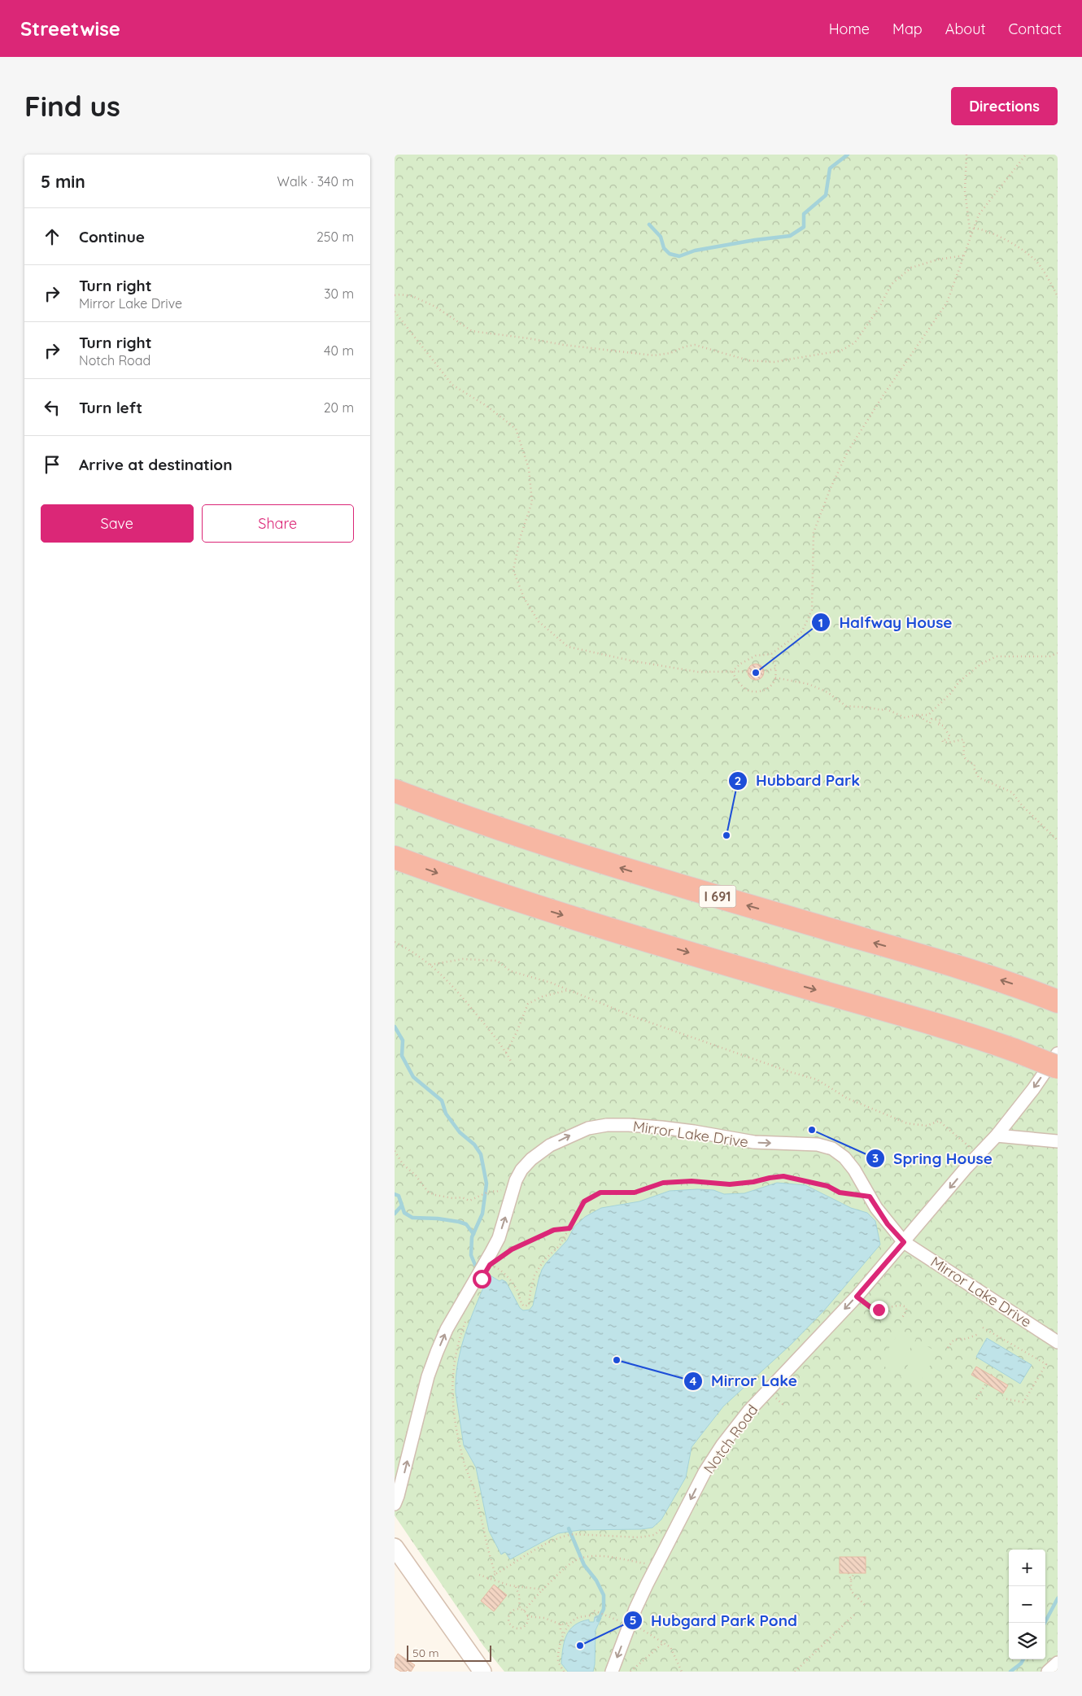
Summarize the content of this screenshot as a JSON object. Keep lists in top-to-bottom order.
{
  "streets": {
    "highway": ["I 691"],
    "street": ["Mirror Lake Drive", "Notch Road"]
  },
  "crossings": [
    ["Mirror Lake Drive", "Notch Road"]
  ],
  "one_way": ["Notch Road"],
  "places": [
    "Halfway House",
    "Hubbard Park",
    "Spring House",
    "Mirror Lake",
    "Hubgard Park Pond"
  ],
  "scale_bar": "50 m",
  "page": {
    "header": "Streetwise",
    "nav": [
      "Home",
      "Map",
      "About",
      "Contact"
    ],
    "buttons": [
      "Directions",
      ["Save", "Share"]
    ],
    "title": "Find us",
    "heading": ["5 min", "Walk · 340 m"],
    "list": [
      ["Continue", "250 m"],
      ["Turn right", "Mirror Lake Drive", "30 m"],
      ["Turn right", "Notch Road", "40 m"],
      ["Turn left", "20 m"],
      "Arrive at destination"
    ],
    "map_buttons": ["+", "−"],
    "scale": "50 m"
  }
}
